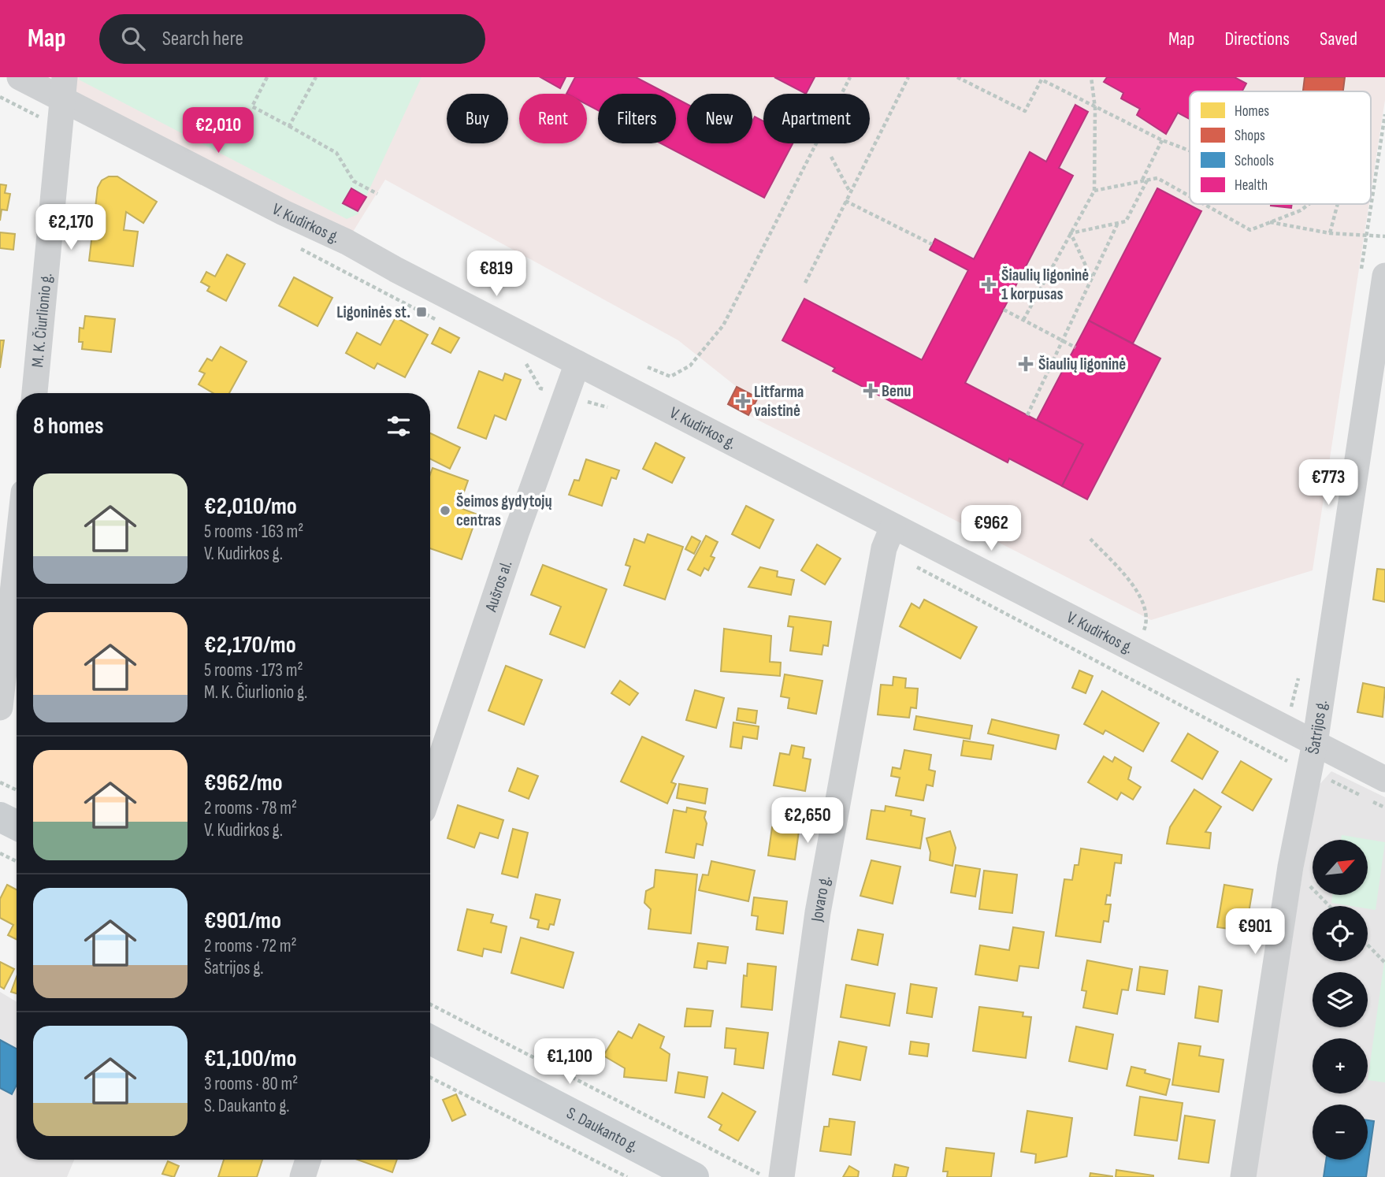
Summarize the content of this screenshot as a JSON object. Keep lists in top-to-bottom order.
{
  "streets": {
    "main road": ["S. Daukanto g."],
    "street": [
      "V. Kudirkos g.",
      "M. K. Čiurlionio g.",
      "Aušros al.",
      "Šatrijos g.",
      "Jovaro g."
    ]
  },
  "crossings": [
    ["V. Kudirkos g.", "M. K. Čiurlionio g."],
    ["V. Kudirkos g.", "Aušros al."],
    ["V. Kudirkos g.", "Šatrijos g."],
    ["V. Kudirkos g.", "Jovaro g."]
  ],
  "places": {
    "health": [
      "Šiaulių ligoninė 1 korpusas",
      "Šiaulių ligoninė",
      "Benu",
      "Litfarma vaistinė"
    ],
    "transit": ["Ligoninės st."],
    "other": ["Šeimos gydytojų centras"]
  },
  "legend": [
    "Homes",
    "Shops",
    "Schools",
    "Health"
  ],
  "north": "top right",
  "page": {
    "header": "Map",
    "search": "Search here",
    "nav": ["Map", "Directions", "Saved"],
    "chip": [
      "Buy",
      "Rent",
      "Filters",
      "New",
      "Apartment"
    ],
    "price": [
      "€2,010",
      "€2,170",
      "€819",
      "€773",
      "€962",
      "€2,650",
      "€901",
      "€1,100"
    ],
    "heading": "8 homes",
    "list": [
      {
        "name": "€2,010/mo",
        "note": "5 rooms · 163 m² · V. Kudirkos g."
      },
      {
        "name": "€2,170/mo",
        "note": "5 rooms · 173 m² · M. K. Čiurlionio g."
      },
      {
        "name": "€962/mo",
        "note": "2 rooms · 78 m² · V. Kudirkos g."
      },
      {
        "name": "€901/mo",
        "note": "2 rooms · 72 m² · Šatrijos g."
      },
      {
        "name": "€1,100/mo",
        "note": "3 rooms · 80 m² · S. Daukanto g."
      }
    ],
    "map_buttons": ["+", "−"]
  }
}
